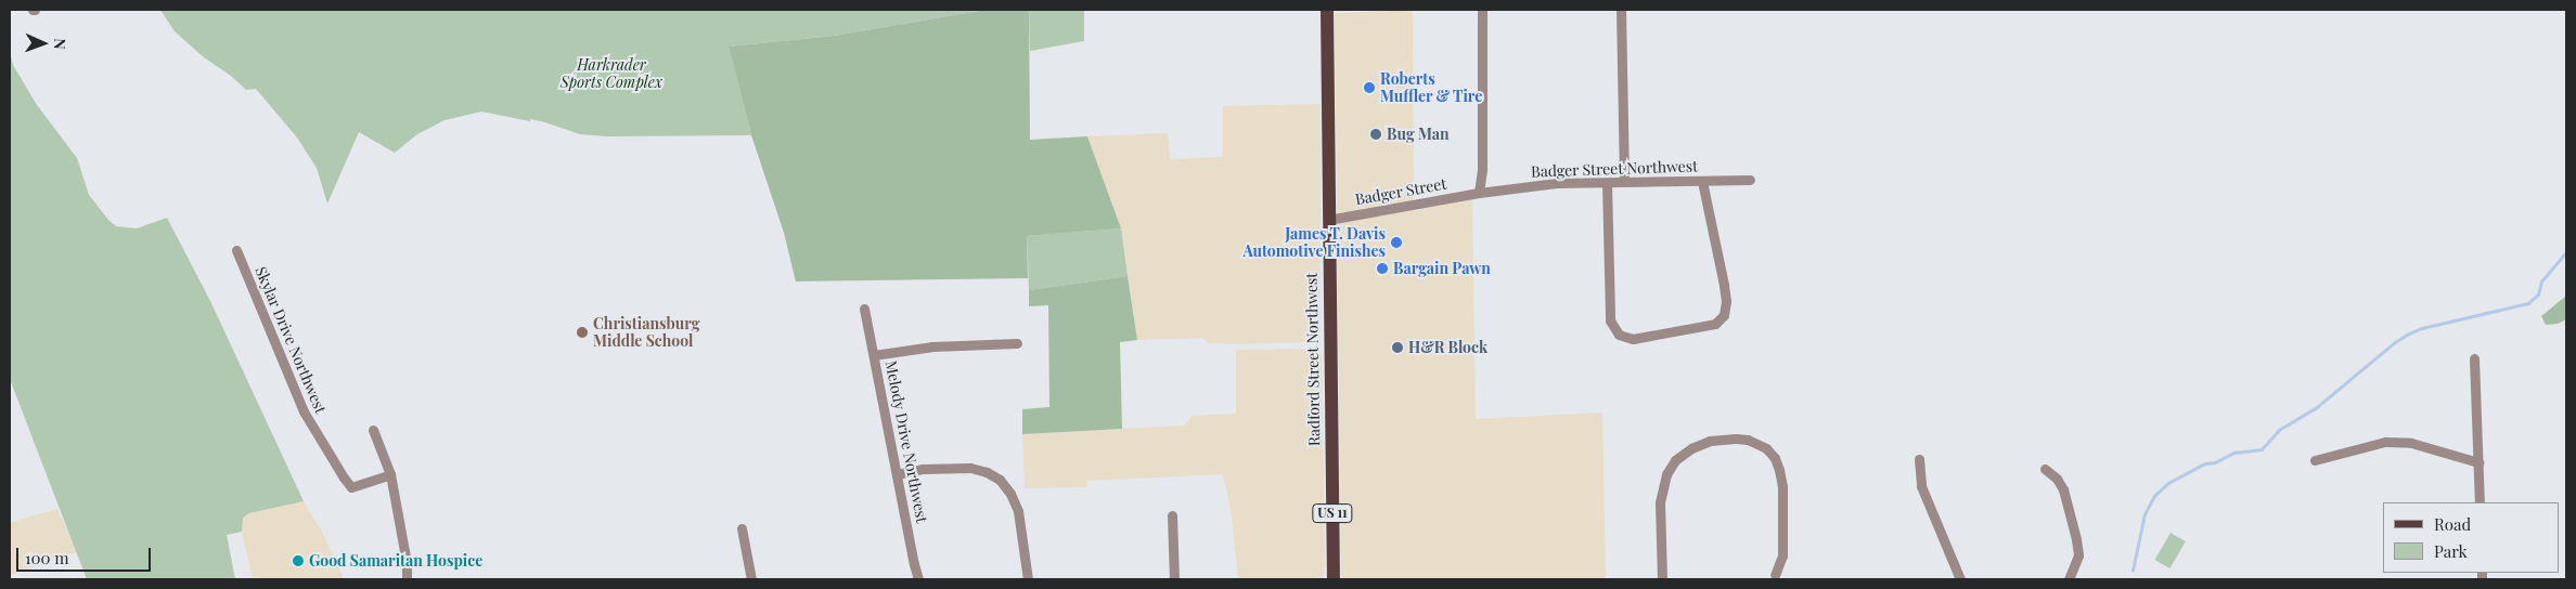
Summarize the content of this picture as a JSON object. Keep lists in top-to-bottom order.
{
  "streets": {
    "main road": ["Radford Street Northwest", "US 11"],
    "street": [
      "Badger Street Northwest",
      "Badger Street",
      "Skylar Drive Northwest",
      "Melody Drive Northwest"
    ]
  },
  "crossings": [
    ["Badger Street Northwest", "Badger Street"],
    ["Badger Street", "Radford Street Northwest"]
  ],
  "parks": ["Harkrader Sports Complex"],
  "places": [
    "Roberts Muffler & Tire",
    "Bug Man",
    "James T. Davis Automotive Finishes",
    "Bargain Pawn",
    "Christiansburg Middle School",
    "H&R Block",
    "Good Samaritan Hospice"
  ],
  "legend": ["Road", "Park"],
  "scale_bar": "100 m",
  "north": "right"
}
